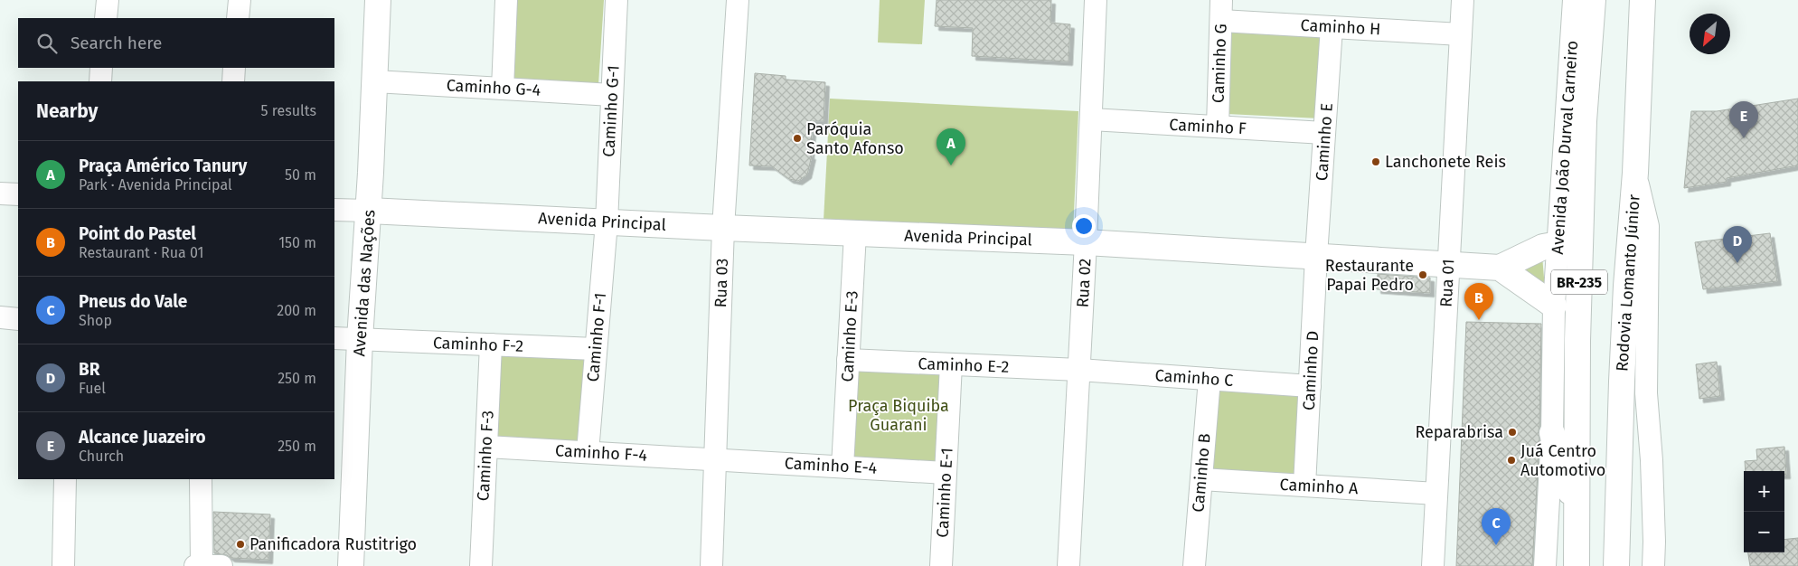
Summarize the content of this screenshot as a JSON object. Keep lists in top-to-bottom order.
{
  "streets": {
    "main road": [
      "Avenida Principal",
      "BR-235",
      "Avenida das Nações",
      "Rodovia Lomanto Júnior"
    ],
    "street": [
      "Caminho H",
      "Caminho G",
      "Caminho G-4",
      "Caminho G-1",
      "Caminho F",
      "Caminho E",
      "Avenida João Durval Carneiro",
      "Rua 03",
      "Rua 02",
      "Rua 01",
      "Caminho E-3",
      "Caminho F-1",
      "Caminho F-2",
      "Caminho E-2",
      "Caminho D",
      "Caminho C",
      "Caminho F-4",
      "Caminho F-3",
      "Caminho E-4",
      "Caminho B",
      "Caminho A",
      "Caminho E-1"
    ]
  },
  "crossings": [
    ["Caminho H", "Caminho G"],
    ["Caminho H", "Caminho E"],
    ["Caminho H", "Rua 01"],
    ["Caminho G", "Caminho F"],
    ["Caminho G-4", "Caminho G-1"],
    ["Caminho G-4", "Avenida das Nações"],
    ["Caminho G-1", "Avenida Principal"],
    ["Caminho G-1", "Caminho F-1"],
    ["Caminho F", "Caminho E"],
    ["Caminho F", "Rua 02"],
    ["Caminho E", "Avenida Principal"],
    ["Caminho E", "Caminho D"],
    ["Avenida Principal", "Avenida das Nações"],
    ["Avenida Principal", "Rua 03"],
    ["Avenida Principal", "Rua 02"],
    ["Avenida Principal", "Rua 01"],
    ["Avenida Principal", "Caminho E-3"],
    ["Avenida Principal", "Caminho F-1"],
    ["Avenida Principal", "Caminho D"],
    ["Avenida das Nações", "Caminho F-2"],
    ["Rua 03", "Caminho F-4"],
    ["Rua 03", "Caminho E-4"],
    ["Rua 02", "Caminho E-2"],
    ["Rua 02", "Caminho C"],
    ["Rua 01", "Caminho A"],
    ["Caminho E-3", "Caminho E-2"],
    ["Caminho E-3", "Caminho E-4"],
    ["Caminho F-1", "Caminho F-2"],
    ["Caminho F-1", "Caminho F-4"],
    ["Caminho F-2", "Caminho F-3"],
    ["Caminho E-2", "Caminho C"],
    ["Caminho E-2", "Caminho E-1"],
    ["Caminho D", "Caminho C"],
    ["Caminho D", "Caminho A"],
    ["Caminho C", "Caminho B"],
    ["Caminho F-4", "Caminho F-3"],
    ["Caminho F-4", "Caminho E-4"],
    ["Caminho E-4", "Caminho E-1"],
    ["Caminho B", "Caminho A"]
  ],
  "parks": ["Praça Biquiba Guarani"],
  "places": [
    "Paróquia Santo Afonso",
    "Lanchonete Reis",
    "Restaurante Papai Pedro",
    "Reparabrisa",
    "Juá Centro Automotivo",
    "Panificadora Rustitrigo"
  ],
  "north": "bottom left",
  "page": {
    "search": "Search here",
    "heading": ["Nearby", "5 results"],
    "pins": [
      "E",
      "A",
      "D",
      "B",
      "C"
    ],
    "list": [
      {
        "mark": "A",
        "name": "Praça Américo Tanury",
        "note": "Park · Avenida Principal",
        "value": "50 m"
      },
      {
        "mark": "B",
        "name": "Point do Pastel",
        "note": "Restaurant · Rua 01",
        "value": "150 m"
      },
      {
        "mark": "C",
        "name": "Pneus do Vale",
        "note": "Shop",
        "value": "200 m"
      },
      {
        "mark": "D",
        "name": "BR",
        "note": "Fuel",
        "value": "250 m"
      },
      {
        "mark": "E",
        "name": "Alcance Juazeiro",
        "note": "Church",
        "value": "250 m"
      }
    ],
    "map_buttons": ["+", "−"]
  }
}
